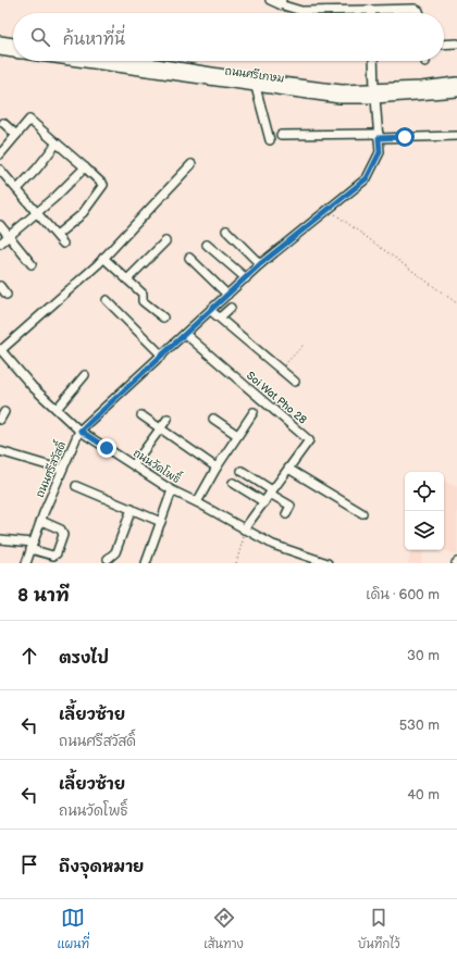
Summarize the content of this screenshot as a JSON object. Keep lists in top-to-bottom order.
{
  "streets": {
    "main road": ["ถนนศรีเกษม"],
    "street": ["Soi Wat Pho 28", "ถนนวัดโพธิ์", "ถนนศรีสวัสดิ์"]
  },
  "crossings": [
    ["ถนนศรีเกษม", "ถนนศรีสวัสดิ์"],
    ["Soi Wat Pho 28", "ถนนวัดโพธิ์"],
    ["Soi Wat Pho 28", "ถนนศรีสวัสดิ์"],
    ["ถนนวัดโพธิ์", "ถนนศรีสวัสดิ์"]
  ],
  "page": {
    "search": "ค้นหาที่นี่",
    "heading": ["8 นาที", "เดิน · 600 m"],
    "list": [
      ["ตรงไป", "30 m"],
      ["เลี้ยวซ้าย", "ถนนศรีสวัสดิ์", "530 m"],
      ["เลี้ยวซ้าย", "ถนนวัดโพธิ์", "40 m"],
      "ถึงจุดหมาย"
    ],
    "nav": ["แผนที่", "เส้นทาง", "บันทึกไว้"]
  }
}
